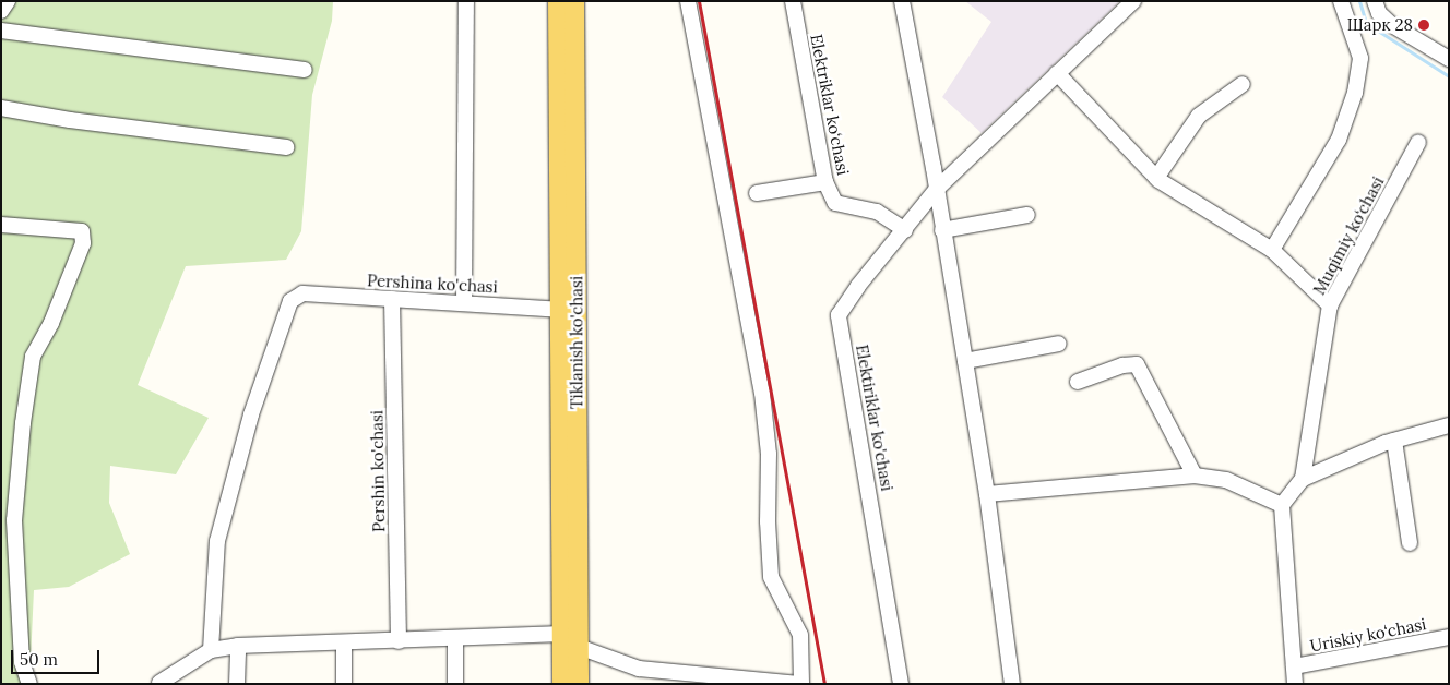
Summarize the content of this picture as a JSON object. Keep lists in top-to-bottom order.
{
  "streets": {
    "main road": ["Tiklanish ko'chasi"],
    "street": [
      "Elektriklar ko‘chasi",
      "Muqimiy ko‘chasi",
      "Pershina ko'chasi",
      "Elektiriklar ko'chasi",
      "Pershin ko'chasi",
      "Uriskiy ko‘chasi"
    ]
  },
  "crossings": [
    ["Elektriklar ko‘chasi", "Elektiriklar ko'chasi"],
    ["Pershina ko'chasi", "Pershin ko'chasi"]
  ],
  "places": ["Шарк 28"],
  "scale_bar": "50 m"
}
